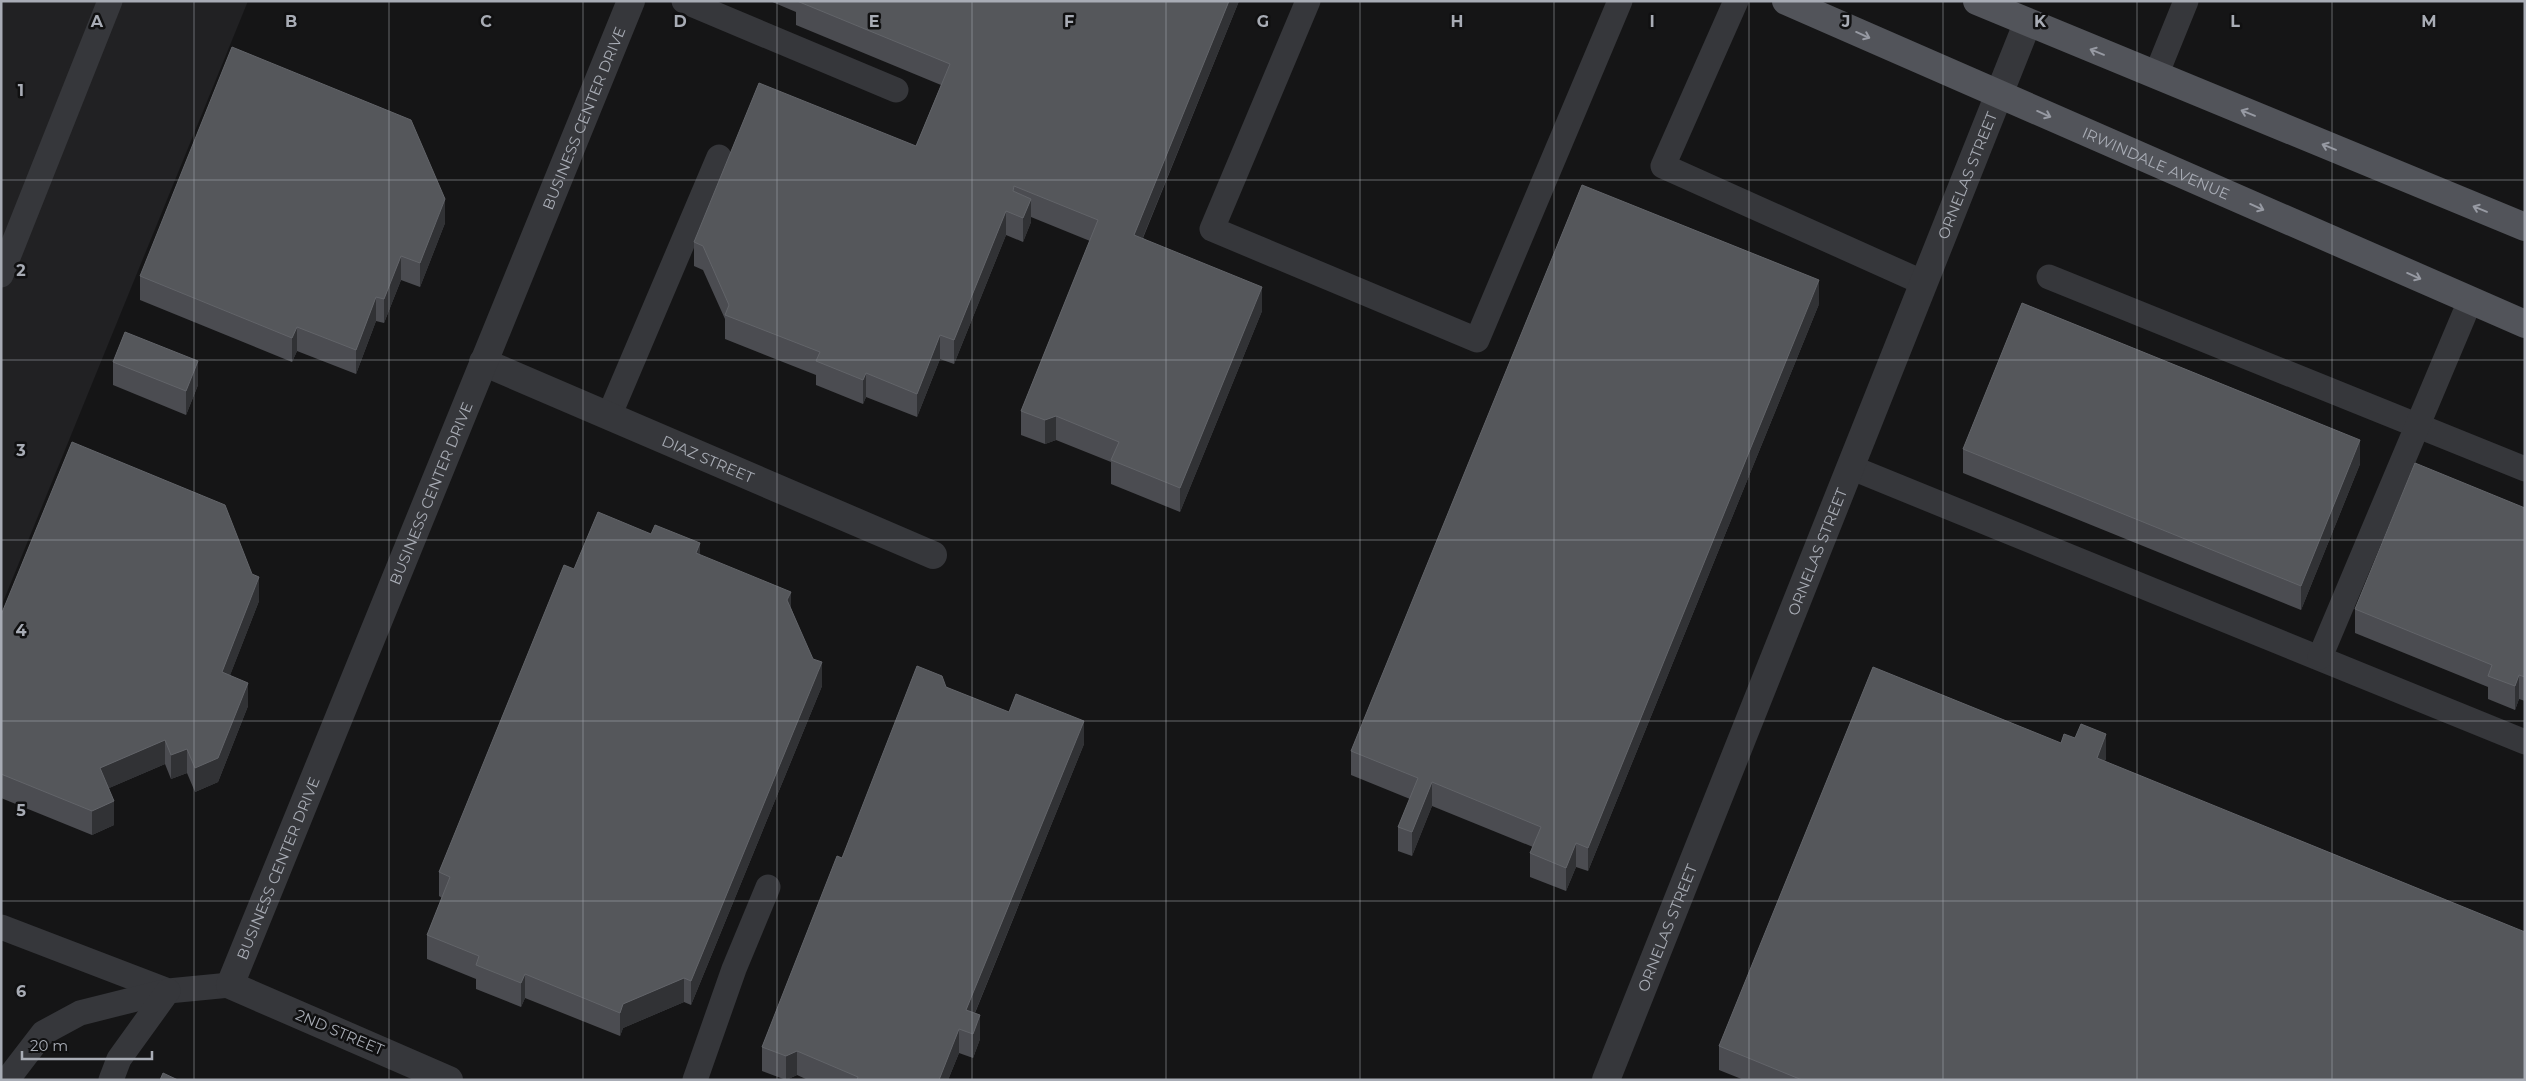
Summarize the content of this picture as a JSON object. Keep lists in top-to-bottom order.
{
  "streets": {
    "main road": ["IRWINDALE AVENUE"],
    "street": [
      "BUSINESS CENTER DRIVE",
      "ORNELAS STREET",
      "DIAZ STREET",
      "2ND STREET"
    ]
  },
  "crossings": [
    ["BUSINESS CENTER DRIVE", "DIAZ STREET"],
    ["BUSINESS CENTER DRIVE", "2ND STREET"],
    ["IRWINDALE AVENUE", "ORNELAS STREET"]
  ],
  "scale_bar": "20 m",
  "grid": {
    "columns": [
      "A",
      "B",
      "C",
      "D",
      "E",
      "F",
      "G",
      "H",
      "I",
      "J",
      "K",
      "L",
      "M"
    ],
    "rows": [
      "1",
      "2",
      "3",
      "4",
      "5",
      "6"
    ]
  }
}
